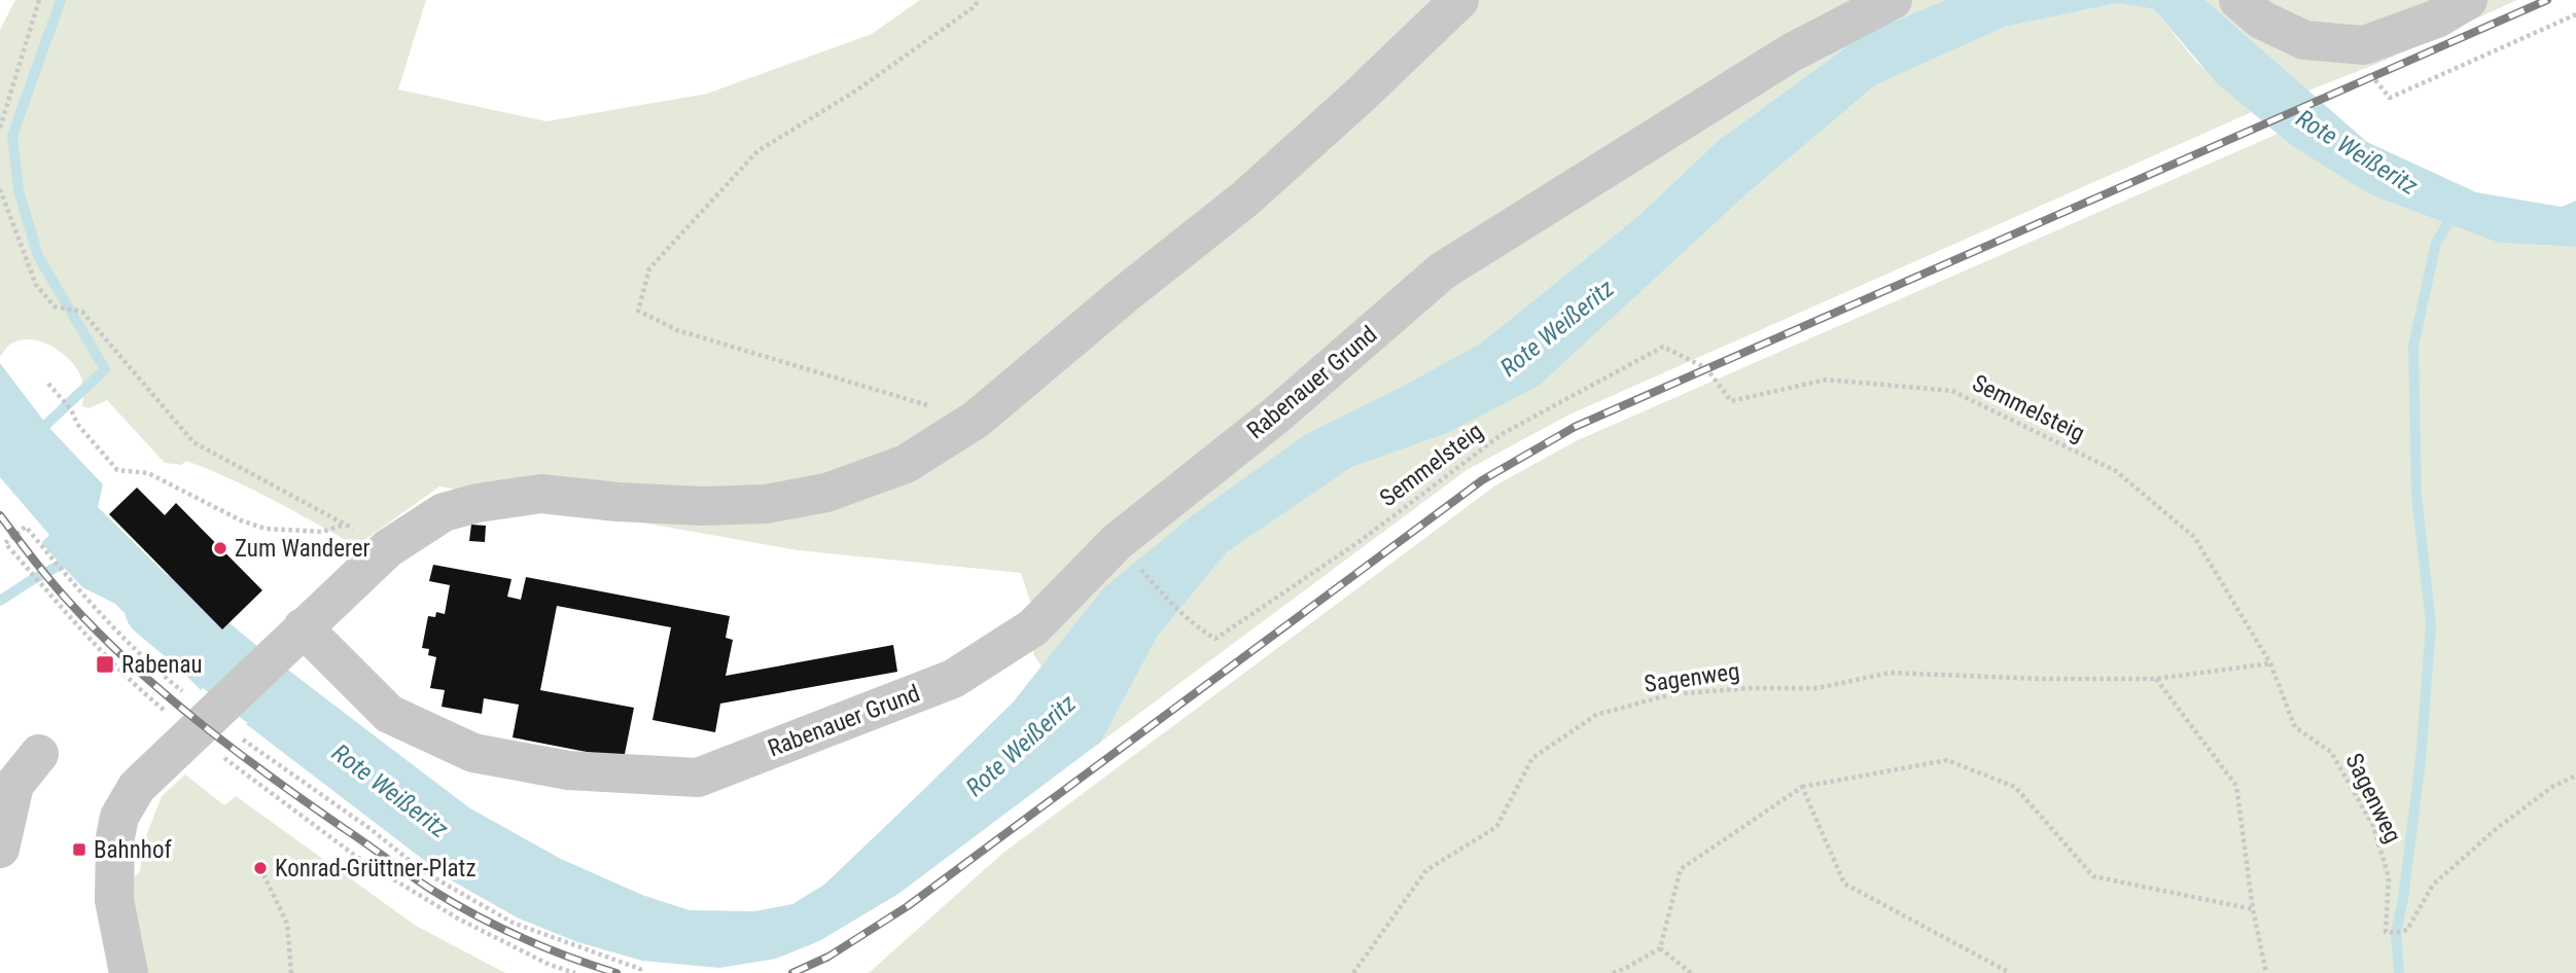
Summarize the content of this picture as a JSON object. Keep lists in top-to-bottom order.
{
  "streets": {
    "street": ["Rabenauer Grund"],
    "path": ["Semmelsteig", "Sagenweg"]
  },
  "crossings": [
    ["Semmelsteig", "Sagenweg"]
  ],
  "water": ["Rote Weißeritz"],
  "places": {
    "other": ["Zum Wanderer", "Konrad-Grüttner-Platz"],
    "transit": ["Rabenau", "Bahnhof"]
  }
}
